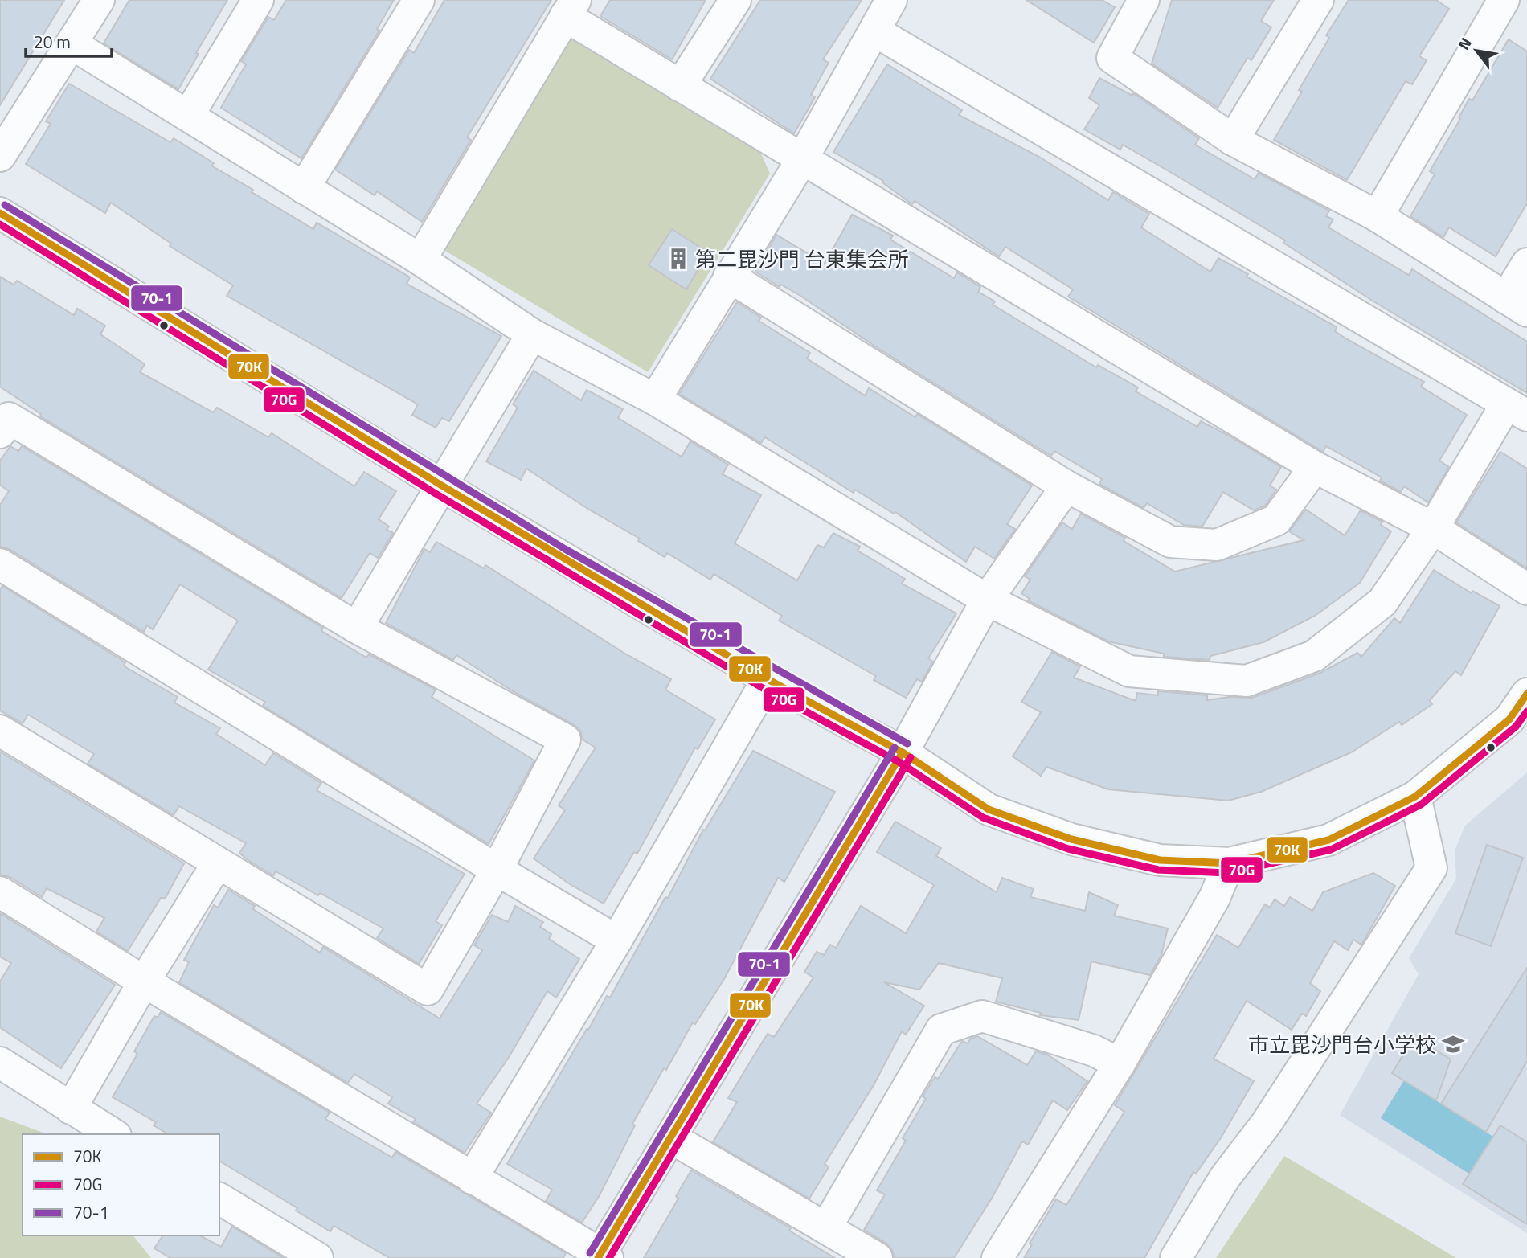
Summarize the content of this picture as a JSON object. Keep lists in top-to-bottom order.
{
  "places": {
    "building": ["第二毘沙門 台東集会所"],
    "school or university": ["市立毘沙門台小学校"]
  },
  "lines": ["transit line 70-1", "transit line 70K", "transit line 70G"],
  "legend": ["70K", "70G", "70-1"],
  "scale_bar": "20 m",
  "north": "top left"
}
